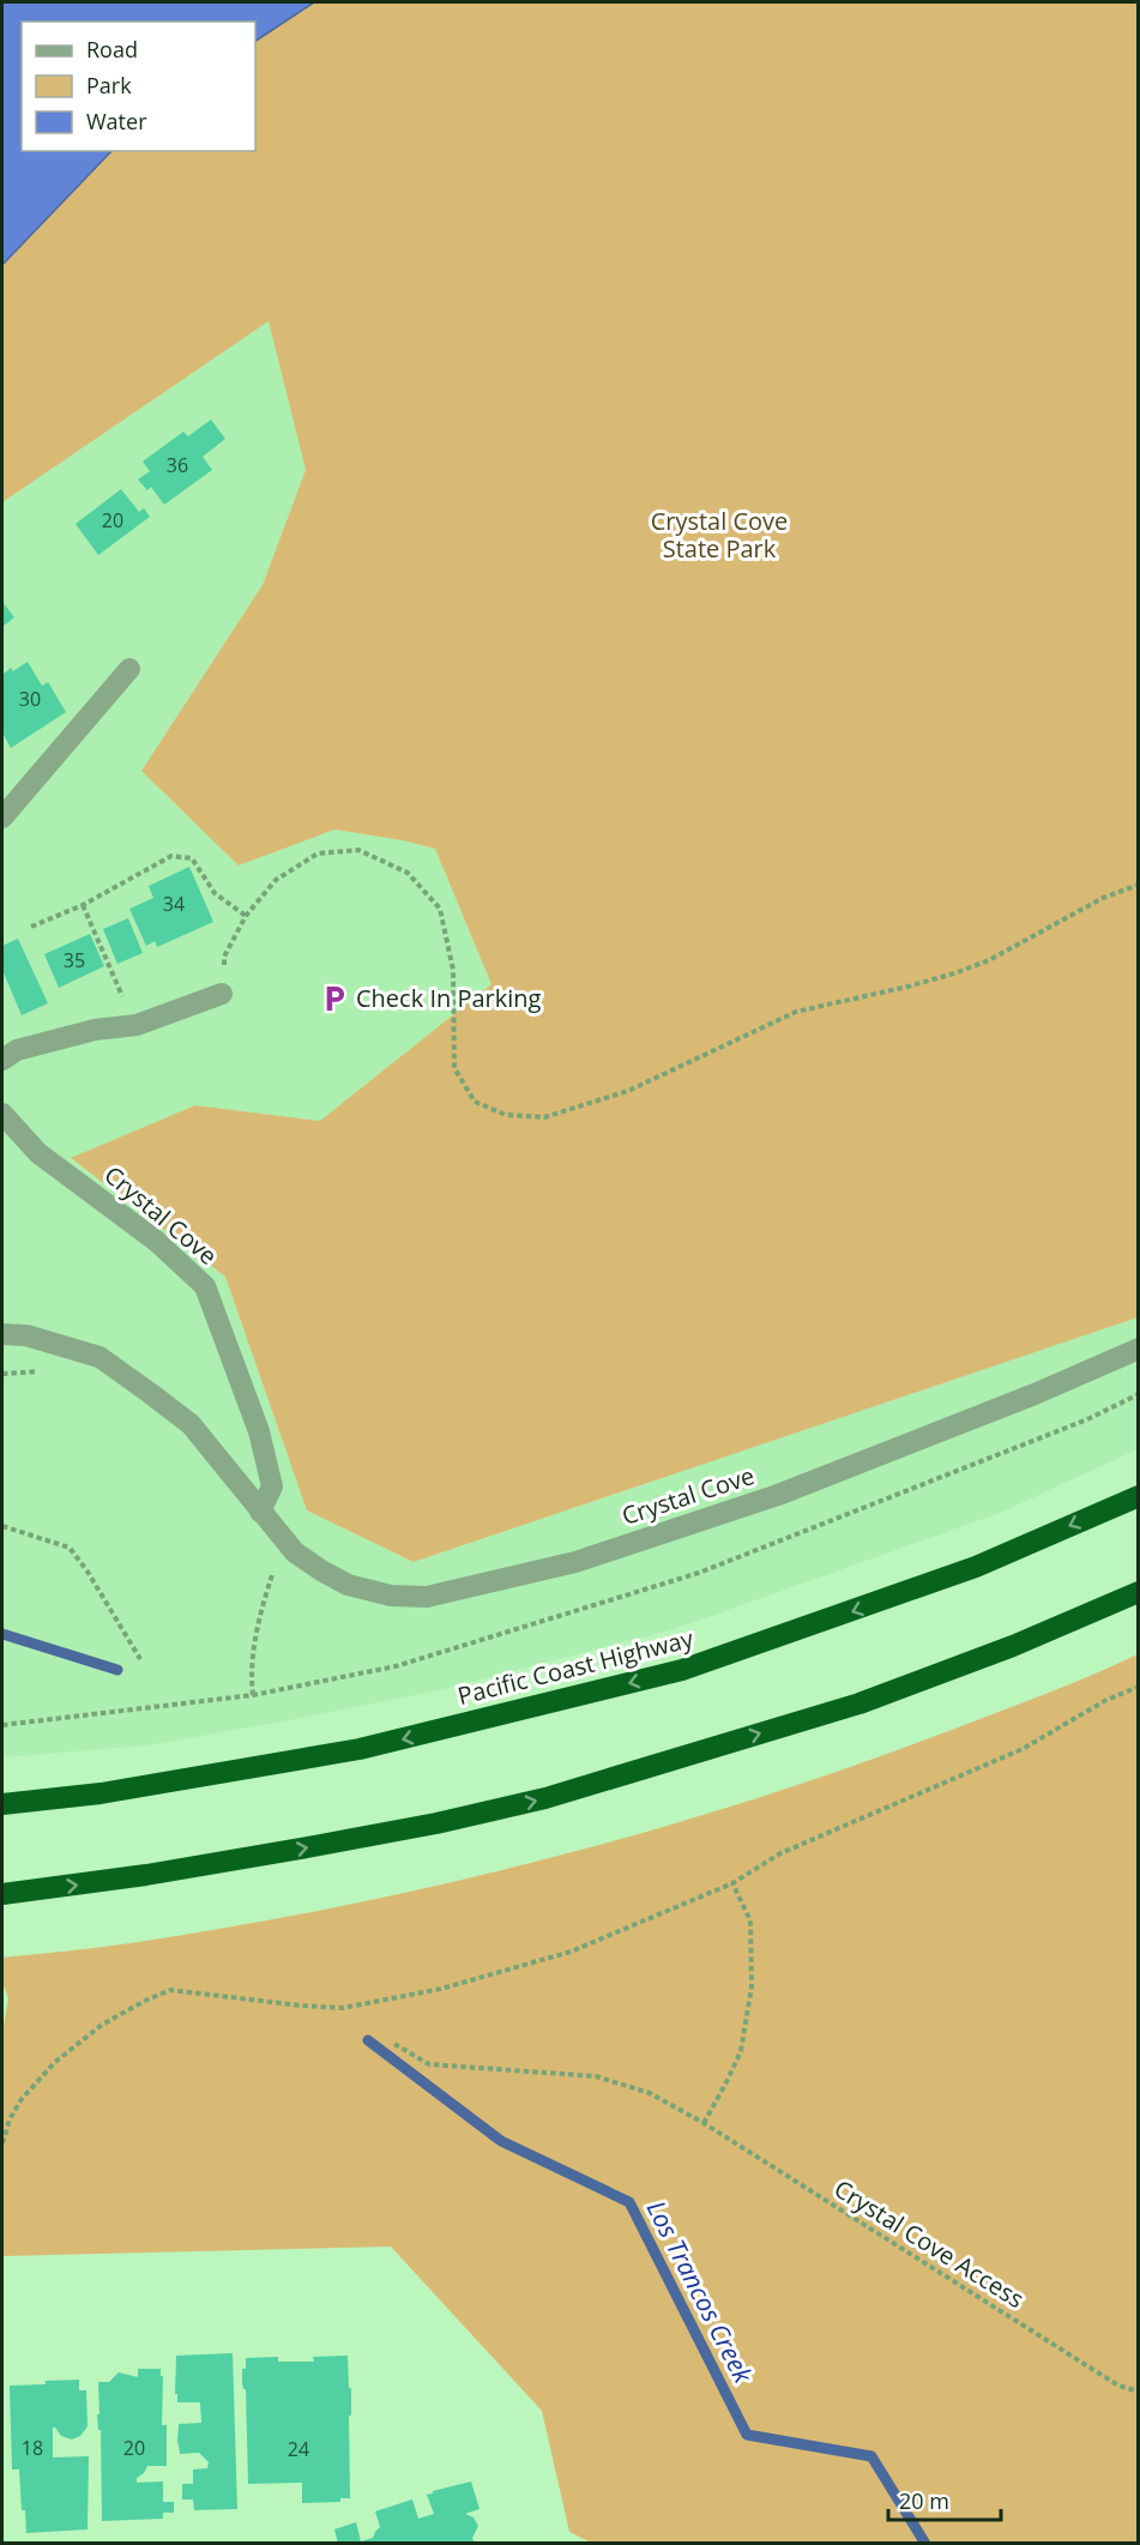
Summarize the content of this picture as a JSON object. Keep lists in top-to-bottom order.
{
  "streets": {
    "highway": ["Pacific Coast Highway"],
    "street": ["Crystal Cove"],
    "path": ["Crystal Cove Access"]
  },
  "water": ["Los Trancos Creek"],
  "parks": ["Crystal Cove State Park"],
  "places": {
    "parking": ["Check In Parking"]
  },
  "house_numbers": [
    "36",
    "20",
    "30",
    "34",
    "35",
    "18",
    "20",
    "24"
  ],
  "legend": ["Road", "Park", "Water"],
  "scale_bar": "20 m"
}
